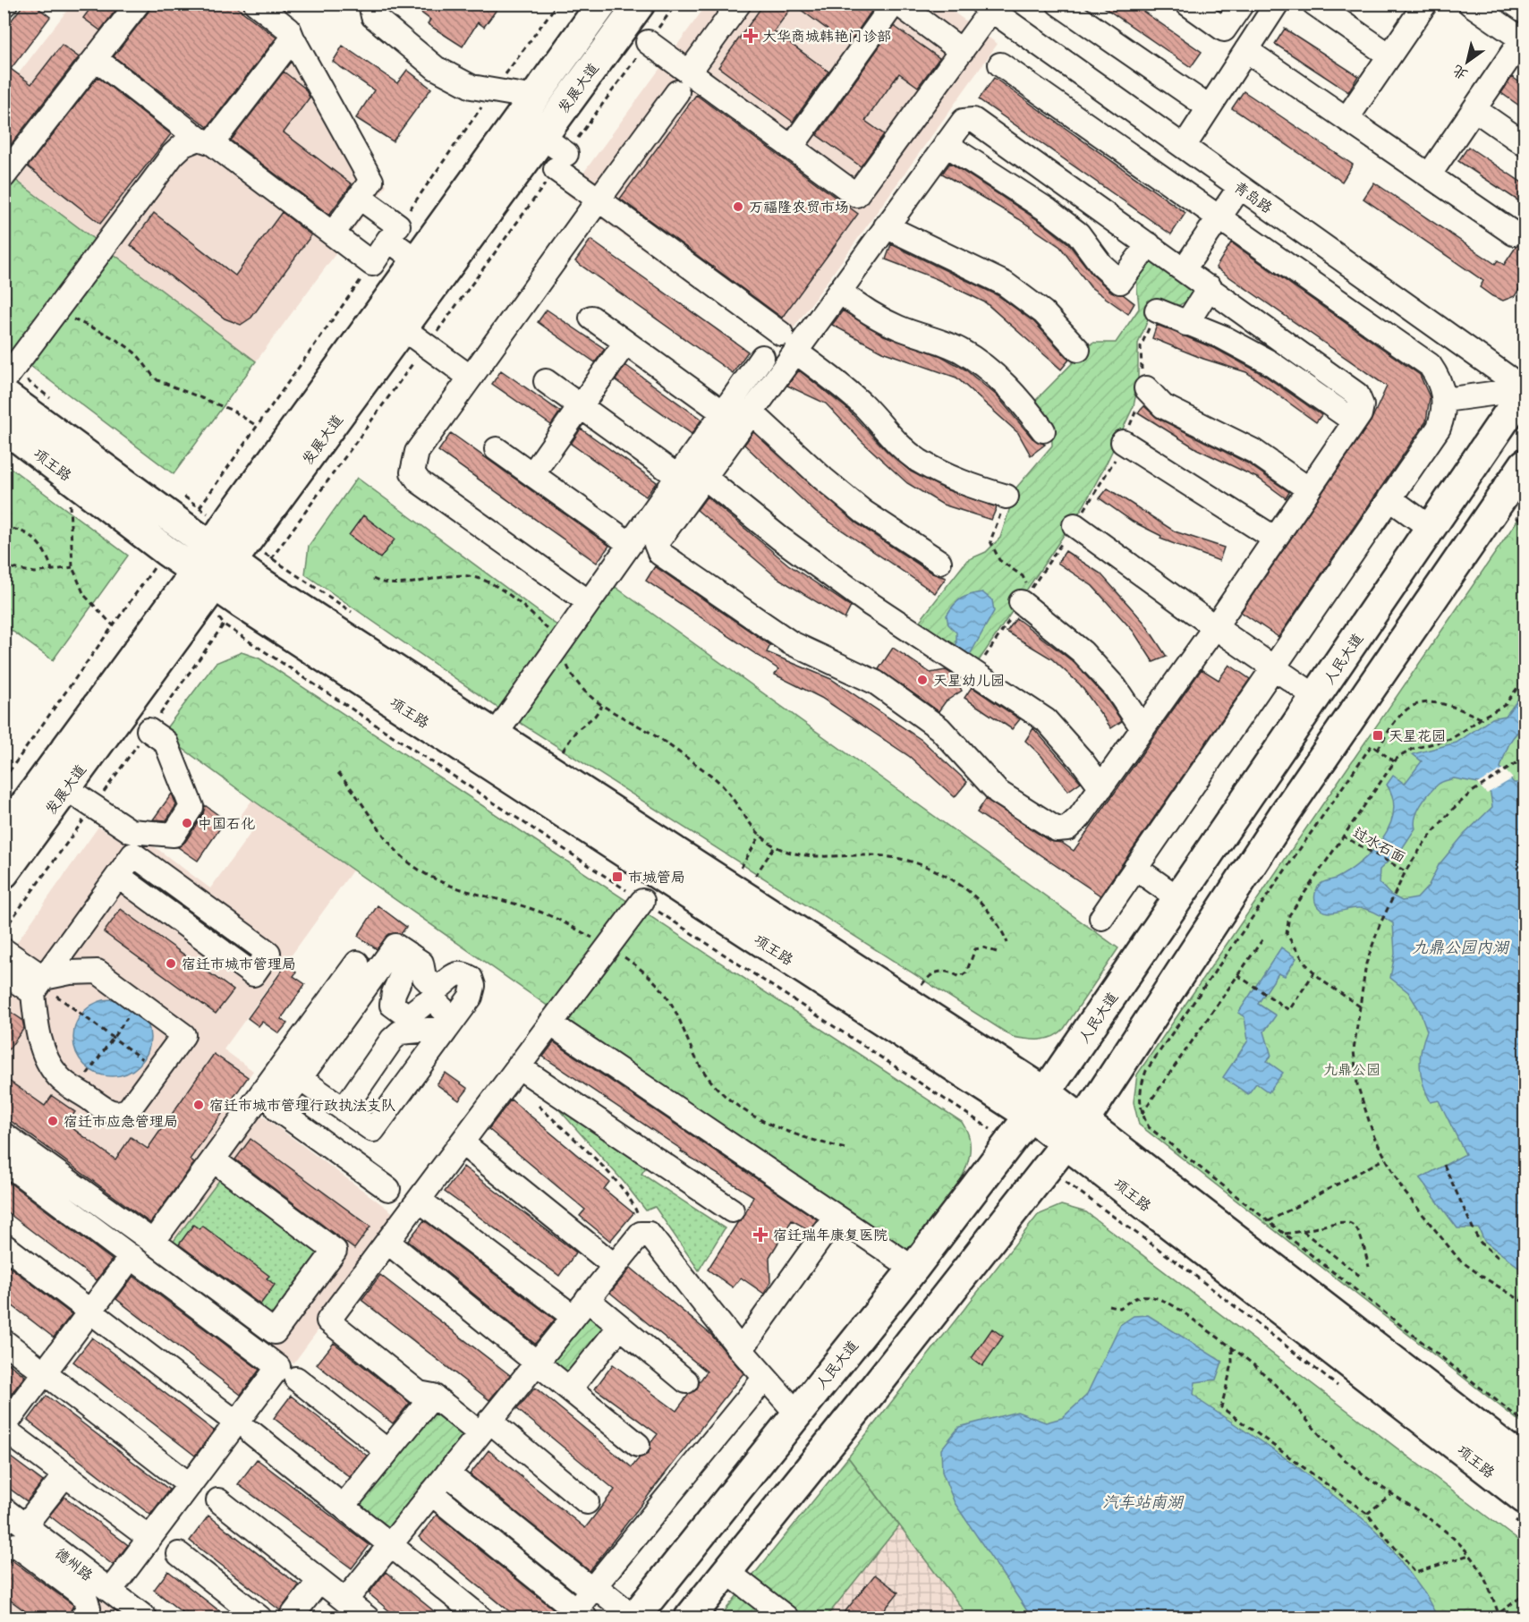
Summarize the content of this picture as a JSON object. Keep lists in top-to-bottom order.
{
  "streets": {
    "main road": ["发展大道", "项王路", "人民大道"],
    "street": ["青岛路", "德州路"],
    "path": ["过水石面"]
  },
  "crossings": [
    ["发展大道", "项王路"],
    ["青岛路", "人民大道"],
    ["项王路", "人民大道"]
  ],
  "water": ["九鼎公园内湖", "汽车站南湖"],
  "parks": ["九鼎公园"],
  "places": {
    "health": ["大华商城韩艳门诊部", "宿迁瑞年康复医院"],
    "other": [
      "万福隆农贸市场",
      "天星幼儿园",
      "中国石化",
      "宿迁市城市管理局",
      "宿迁市城市管理行政执法支队",
      "宿迁市应急管理局"
    ],
    "transit": ["天星花园", "市城管局"]
  },
  "north": "bottom left"
}
